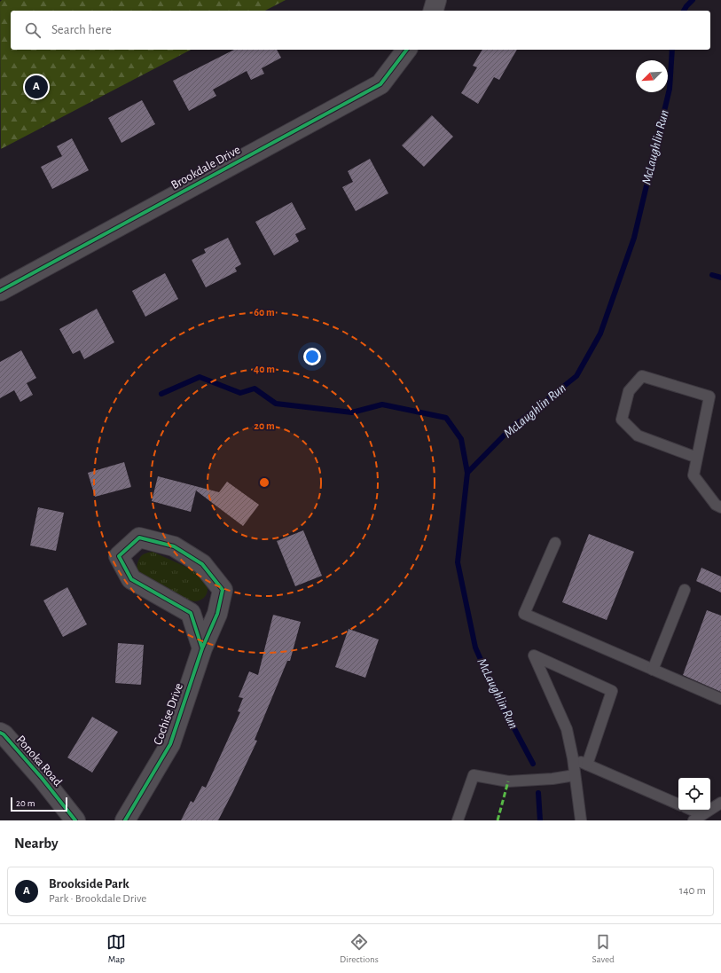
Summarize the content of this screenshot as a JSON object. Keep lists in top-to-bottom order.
{
  "streets": {
    "street": ["Brookdale Drive", "Cochise Drive", "Ponoka Road"]
  },
  "water": ["McLaughlin Run"],
  "scale_bar": "20 m",
  "north": "bottom left",
  "page": {
    "search": "Search here",
    "pins": "A",
    "scale": "20 m",
    "heading": "Nearby",
    "list": [
      {
        "mark": "A",
        "name": "Brookside Park",
        "note": "Park · Brookdale Drive",
        "value": "140 m"
      }
    ],
    "nav": ["Map", "Directions", "Saved"]
  },
  "rings": ["60 m", "40 m", "20 m"]
}
